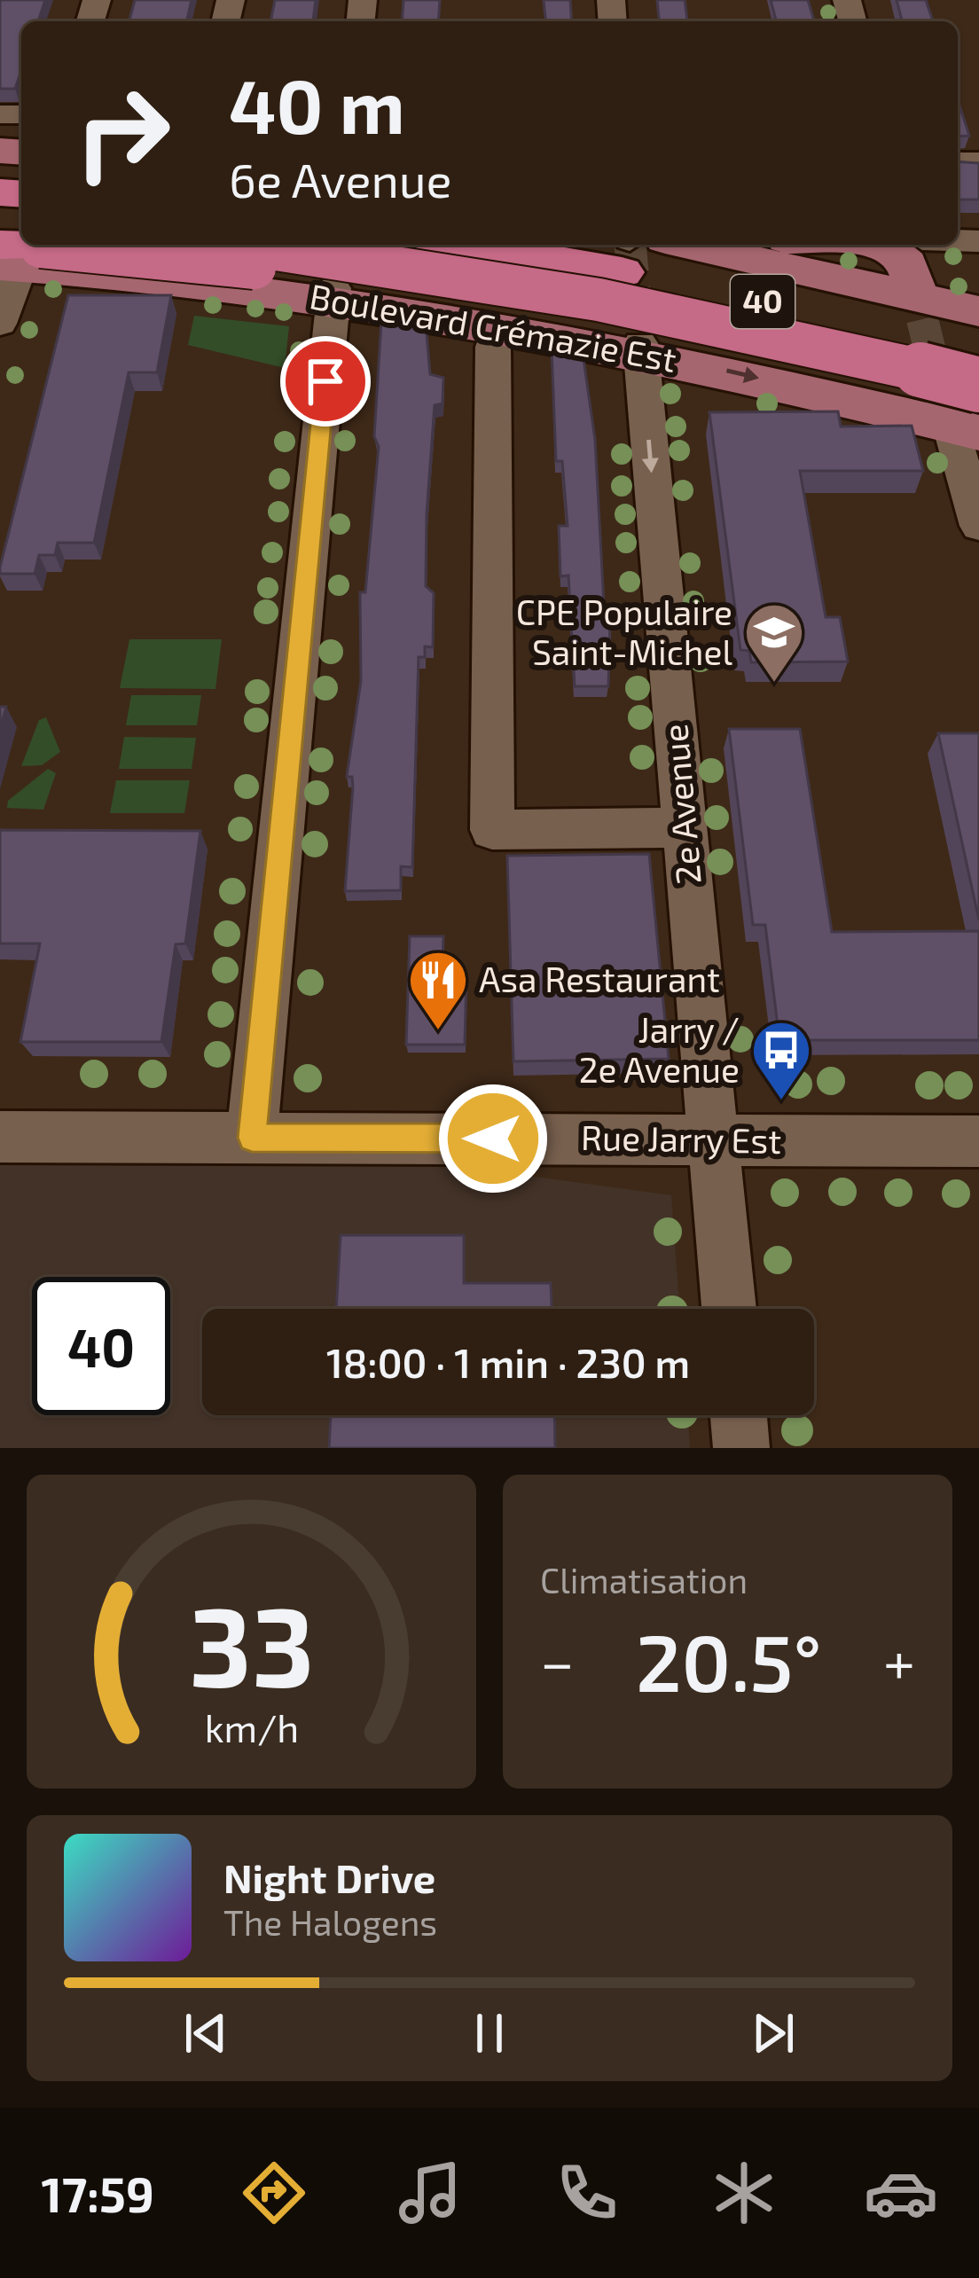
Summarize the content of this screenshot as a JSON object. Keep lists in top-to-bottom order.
{
  "streets": {
    "highway": ["40"],
    "main road": ["Boulevard Crémazie Est"],
    "street": ["2e Avenue", "Rue Jarry Est"]
  },
  "crossings": [
    ["40", "Boulevard Crémazie Est"],
    ["Boulevard Crémazie Est", "2e Avenue"],
    ["2e Avenue", "Rue Jarry Est"]
  ],
  "places": {
    "school or university": ["CPE Populaire Saint-Michel"],
    "restaurant": ["Asa Restaurant"],
    "bus stop": ["Jarry / 2e Avenue"]
  },
  "page": {
    "turn": ["40 m", "6e Avenue"],
    "limit": "40",
    "trip": "18:00 · 1 min · 230 m",
    "tile": "Climatisation",
    "heat": ["−", "20.5°", "+"],
    "song": ["Night Drive", "The Halogens"],
    "tabs": "17:59",
    "gauge": ["33", "km/h"]
  }
}
